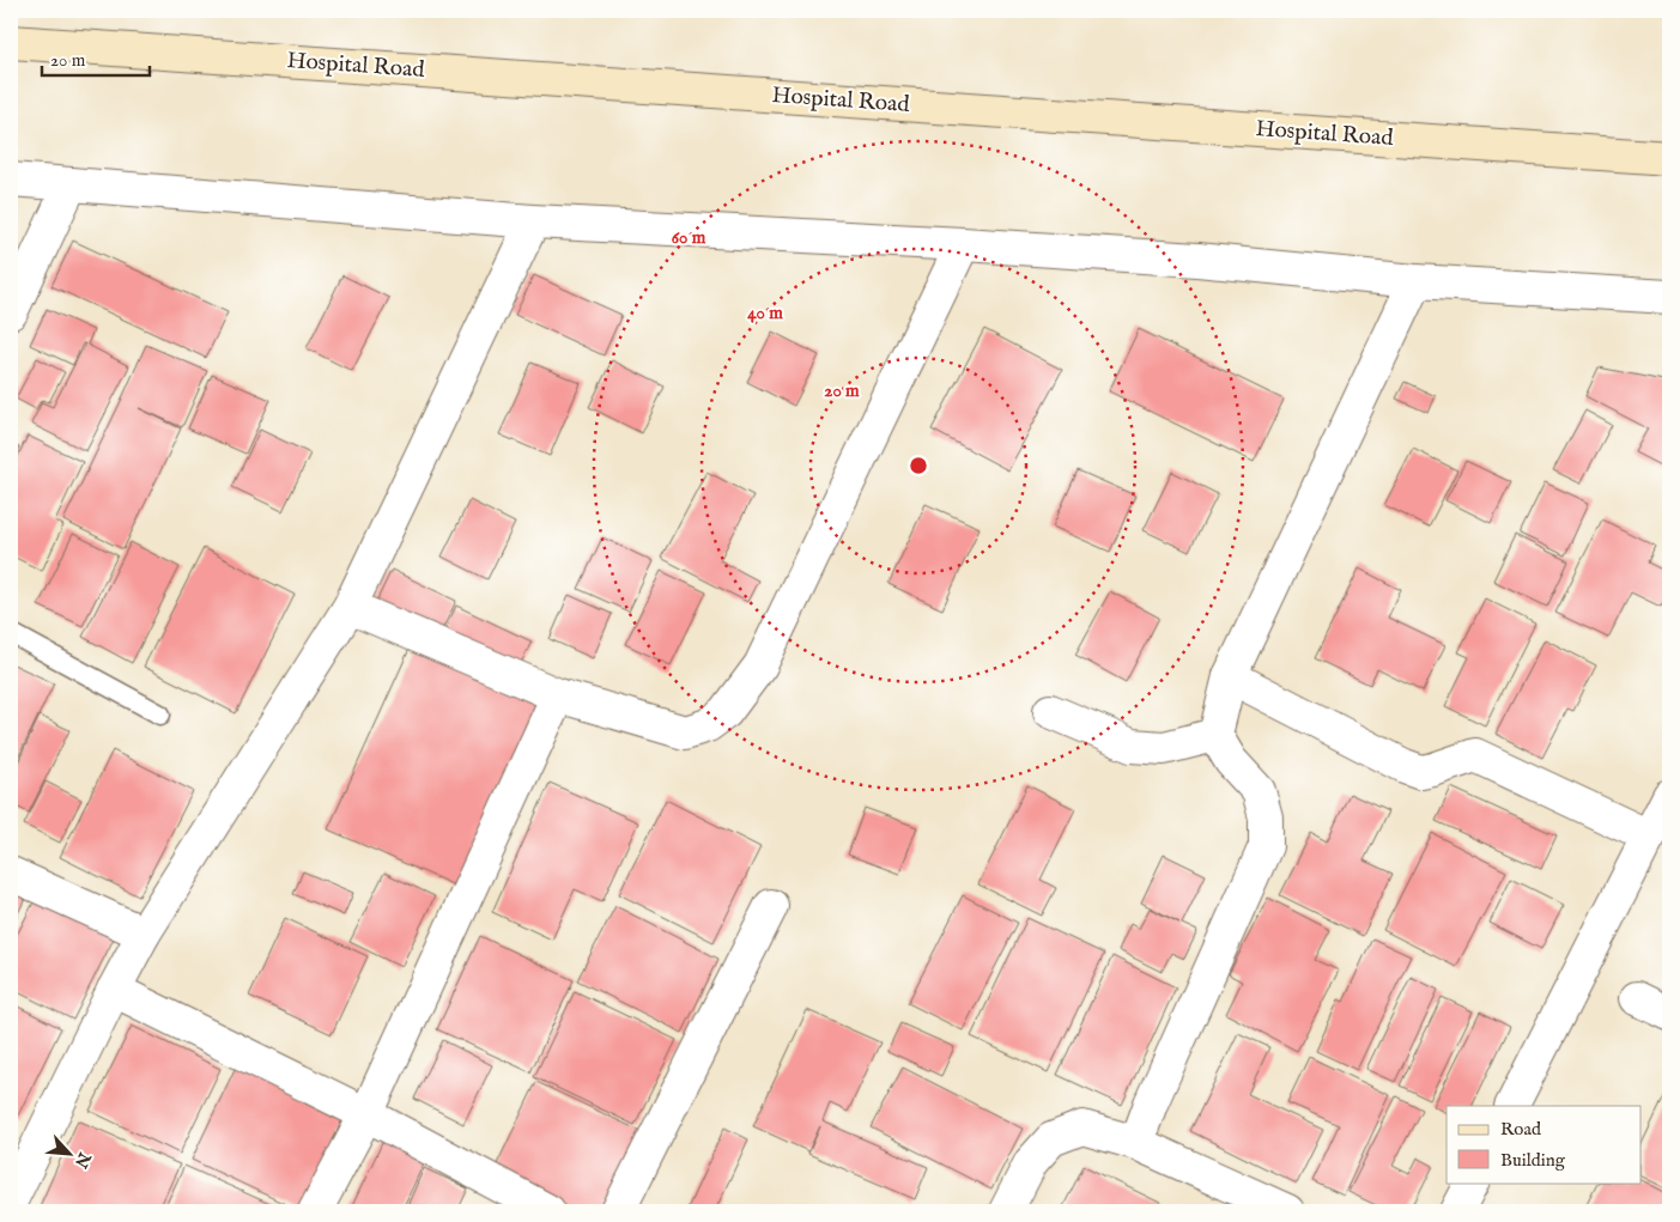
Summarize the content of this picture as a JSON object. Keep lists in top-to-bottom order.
{
  "streets": {
    "main road": ["Hospital Road"]
  },
  "legend": ["Road", "Building"],
  "scale_bar": "20 m",
  "north": "bottom right",
  "rings": ["60 m", "40 m", "20 m"]
}
